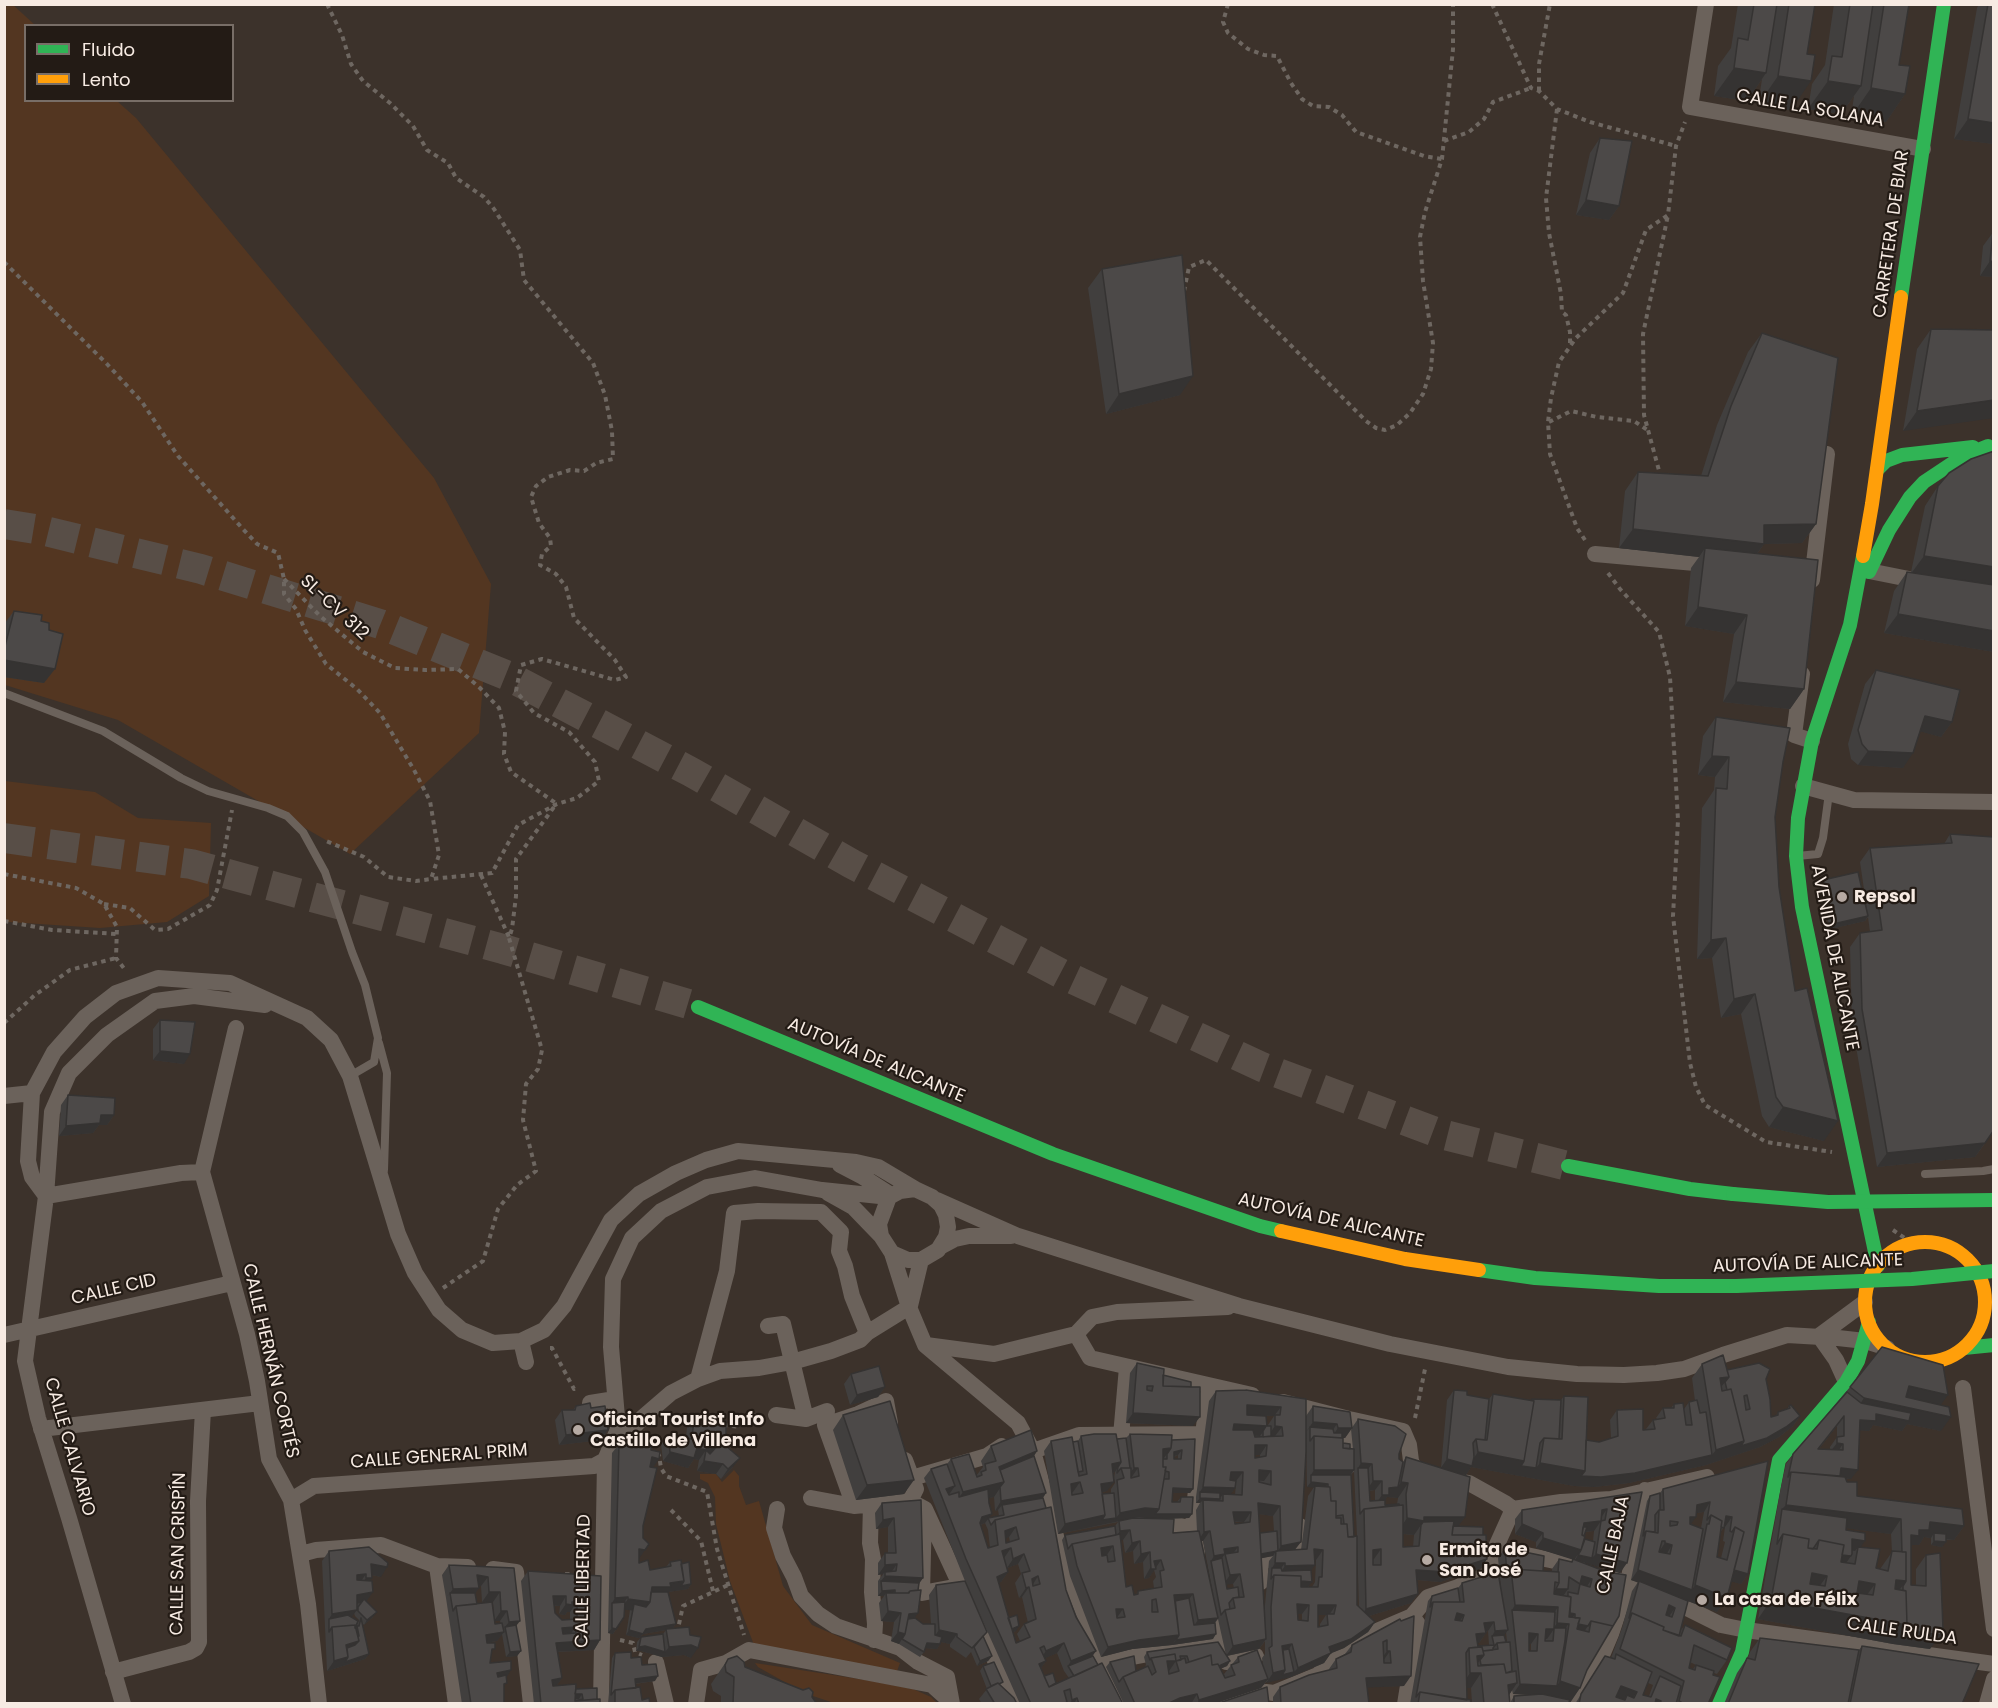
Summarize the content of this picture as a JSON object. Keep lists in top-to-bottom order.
{
  "streets": {
    "main road": ["CARRETERA DE BIAR", "AVENIDA DE ALICANTE", "AUTOVÍA DE ALICANTE"],
    "street": [
      "CALLE LA SOLANA",
      "CALLE CID",
      "CALLE HERNÁN CORTÉS",
      "CALLE CALVARIO",
      "CALLE GENERAL PRIM",
      "CALLE BAJA",
      "CALLE SAN CRISPÍN",
      "CALLE LIBERTAD",
      "CALLE RULDA"
    ],
    "path": ["SL-CV 312"]
  },
  "crossings": [
    ["CALLE LA SOLANA", "CARRETERA DE BIAR"],
    ["CARRETERA DE BIAR", "AVENIDA DE ALICANTE"],
    ["CALLE CID", "CALLE HERNÁN CORTÉS"],
    ["CALLE CID", "CALLE CALVARIO"],
    ["CALLE HERNÁN CORTÉS", "CALLE GENERAL PRIM"],
    ["CALLE CALVARIO", "CALLE SAN CRISPÍN"],
    ["CALLE GENERAL PRIM", "CALLE LIBERTAD"],
    ["CALLE BAJA", "CALLE RULDA"]
  ],
  "places": [
    "Repsol",
    "Oficina Tourist Info Castillo de Villena",
    "Ermita de San José",
    "La casa de Félix"
  ],
  "legend": ["Fluido", "Lento"]
}
